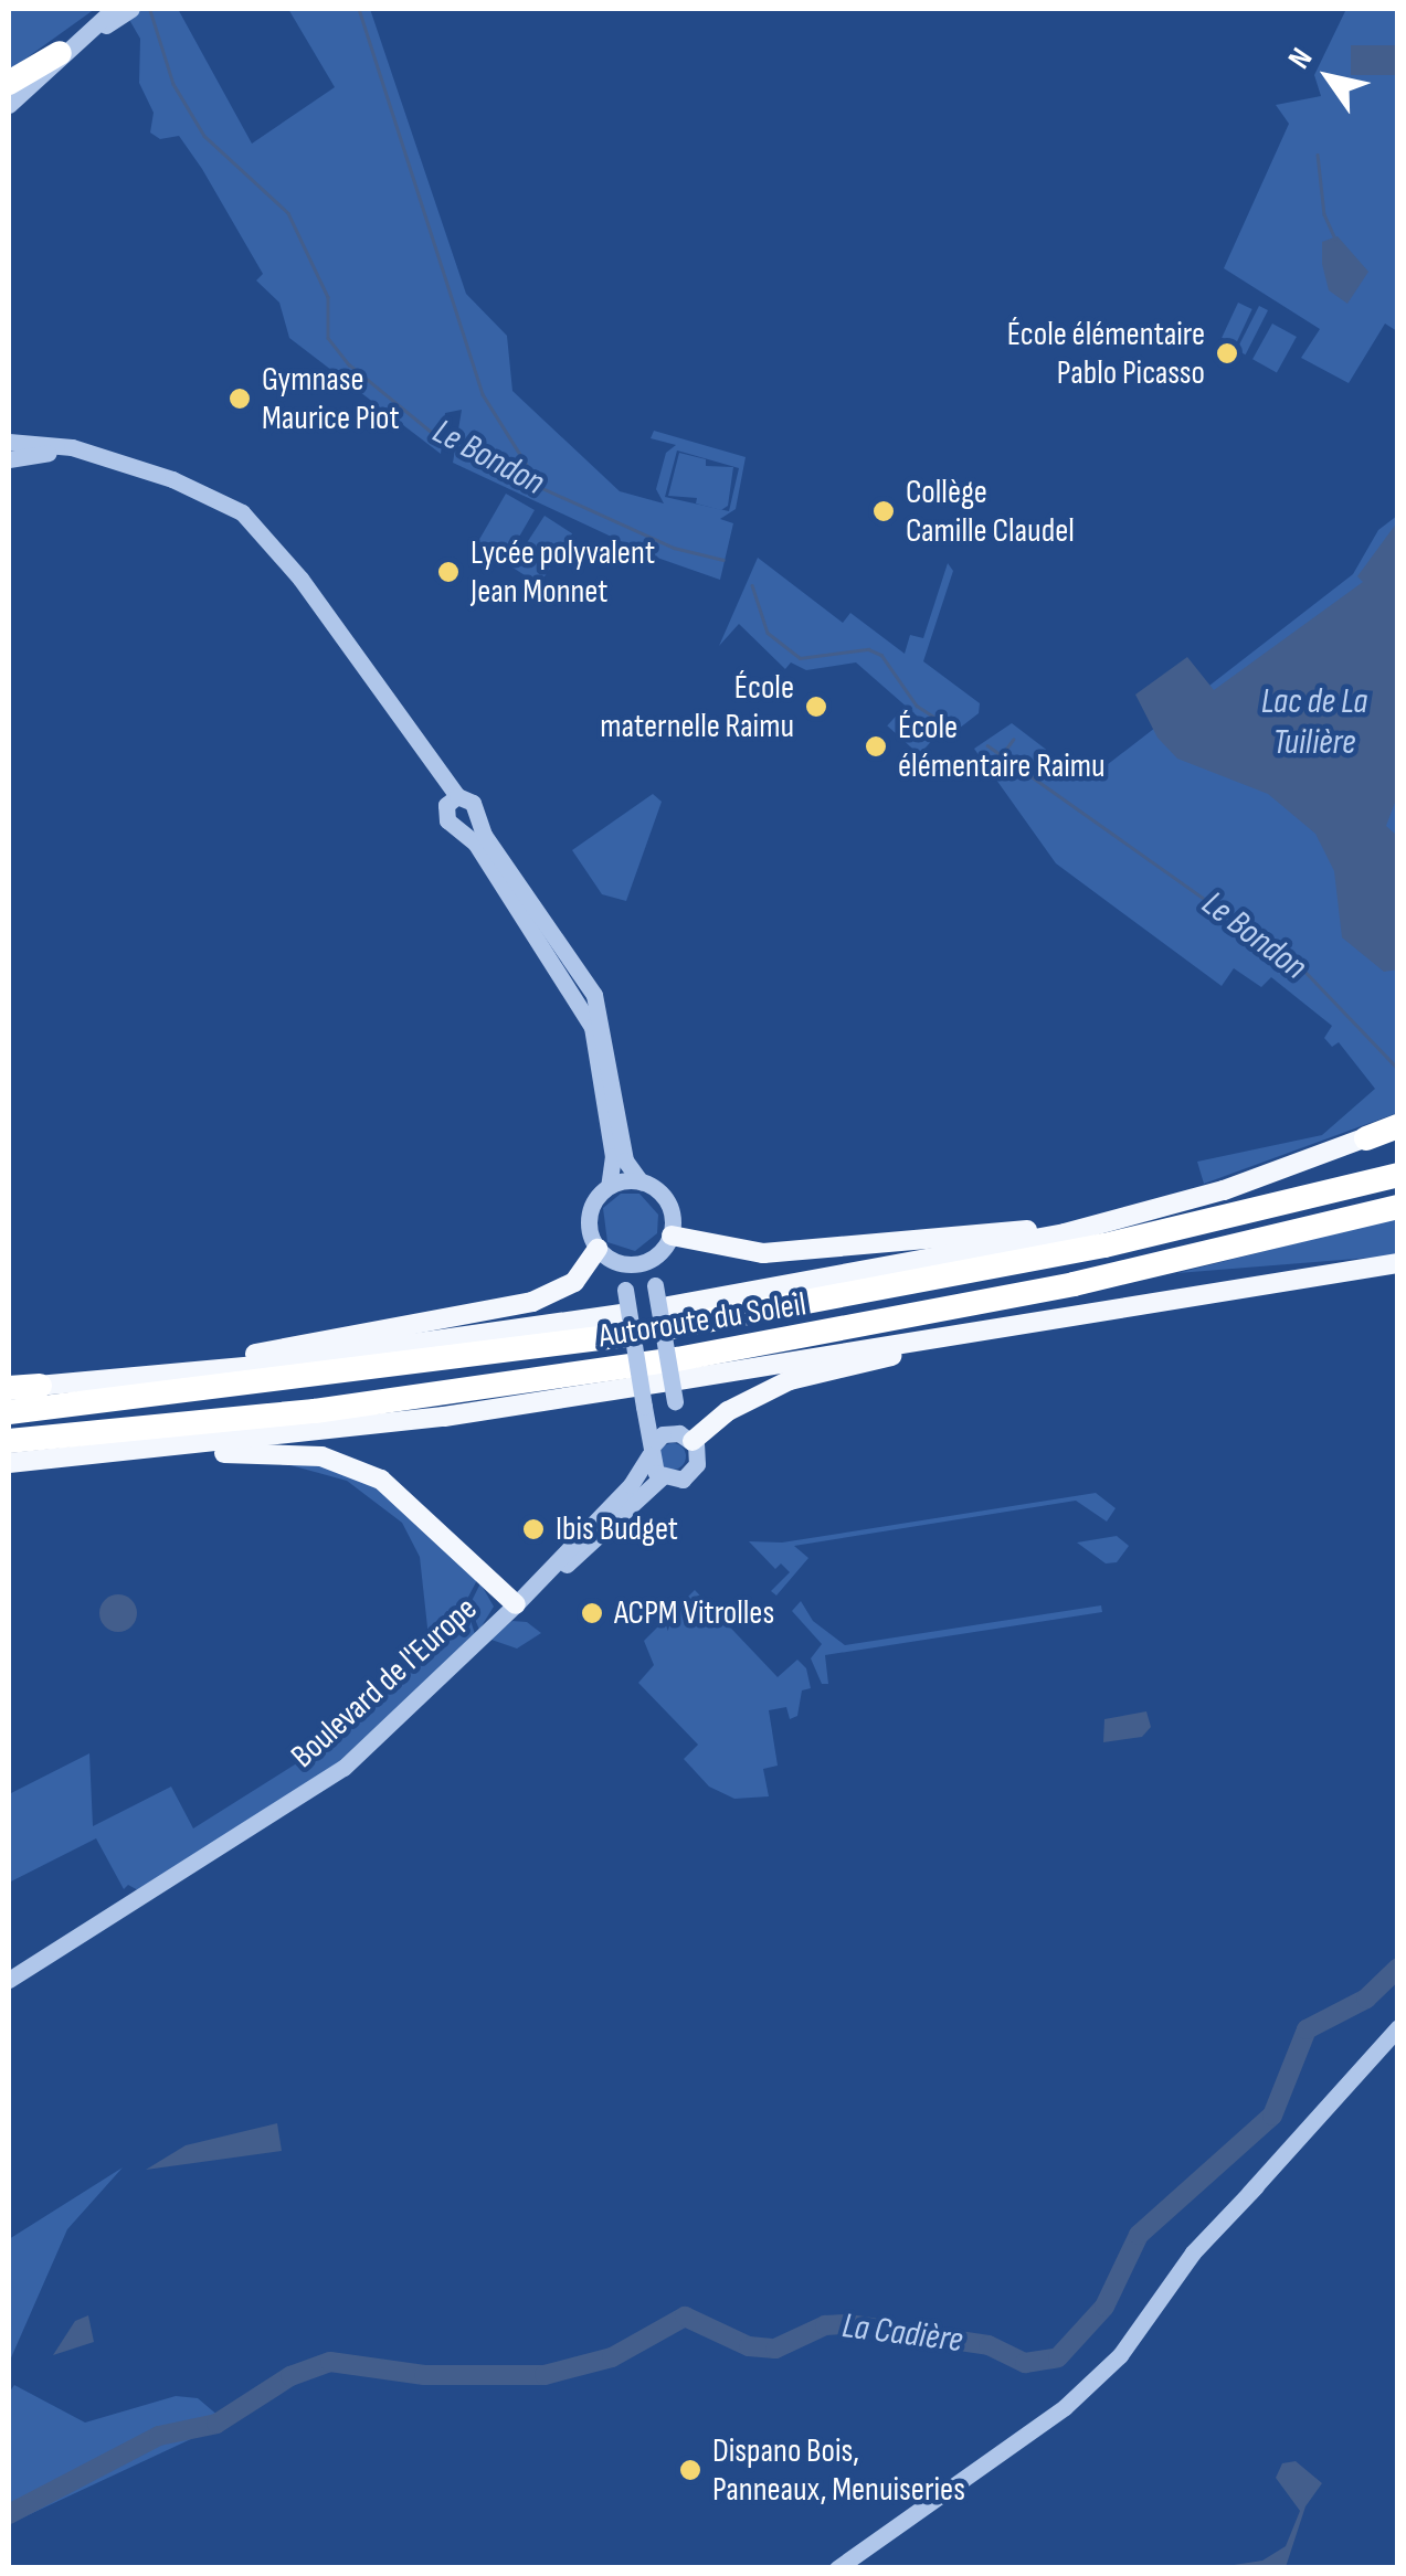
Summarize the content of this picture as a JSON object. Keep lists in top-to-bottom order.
{
  "streets": {
    "highway": ["Autoroute du Soleil"],
    "street": ["Boulevard de l'Europe"]
  },
  "water": ["Le Bondon", "Lac de La Tuilière", "La Cadière"],
  "places": [
    "École élémentaire Pablo Picasso",
    "Gymnase Maurice Piot",
    "Collège Camille Claudel",
    "Lycée polyvalent Jean Monnet",
    "École maternelle Raimu",
    "École élémentaire Raimu",
    "Ibis Budget",
    "ACPM Vitrolles",
    "Dispano Bois, Panneaux, Menuiseries"
  ],
  "north": "top left"
}
